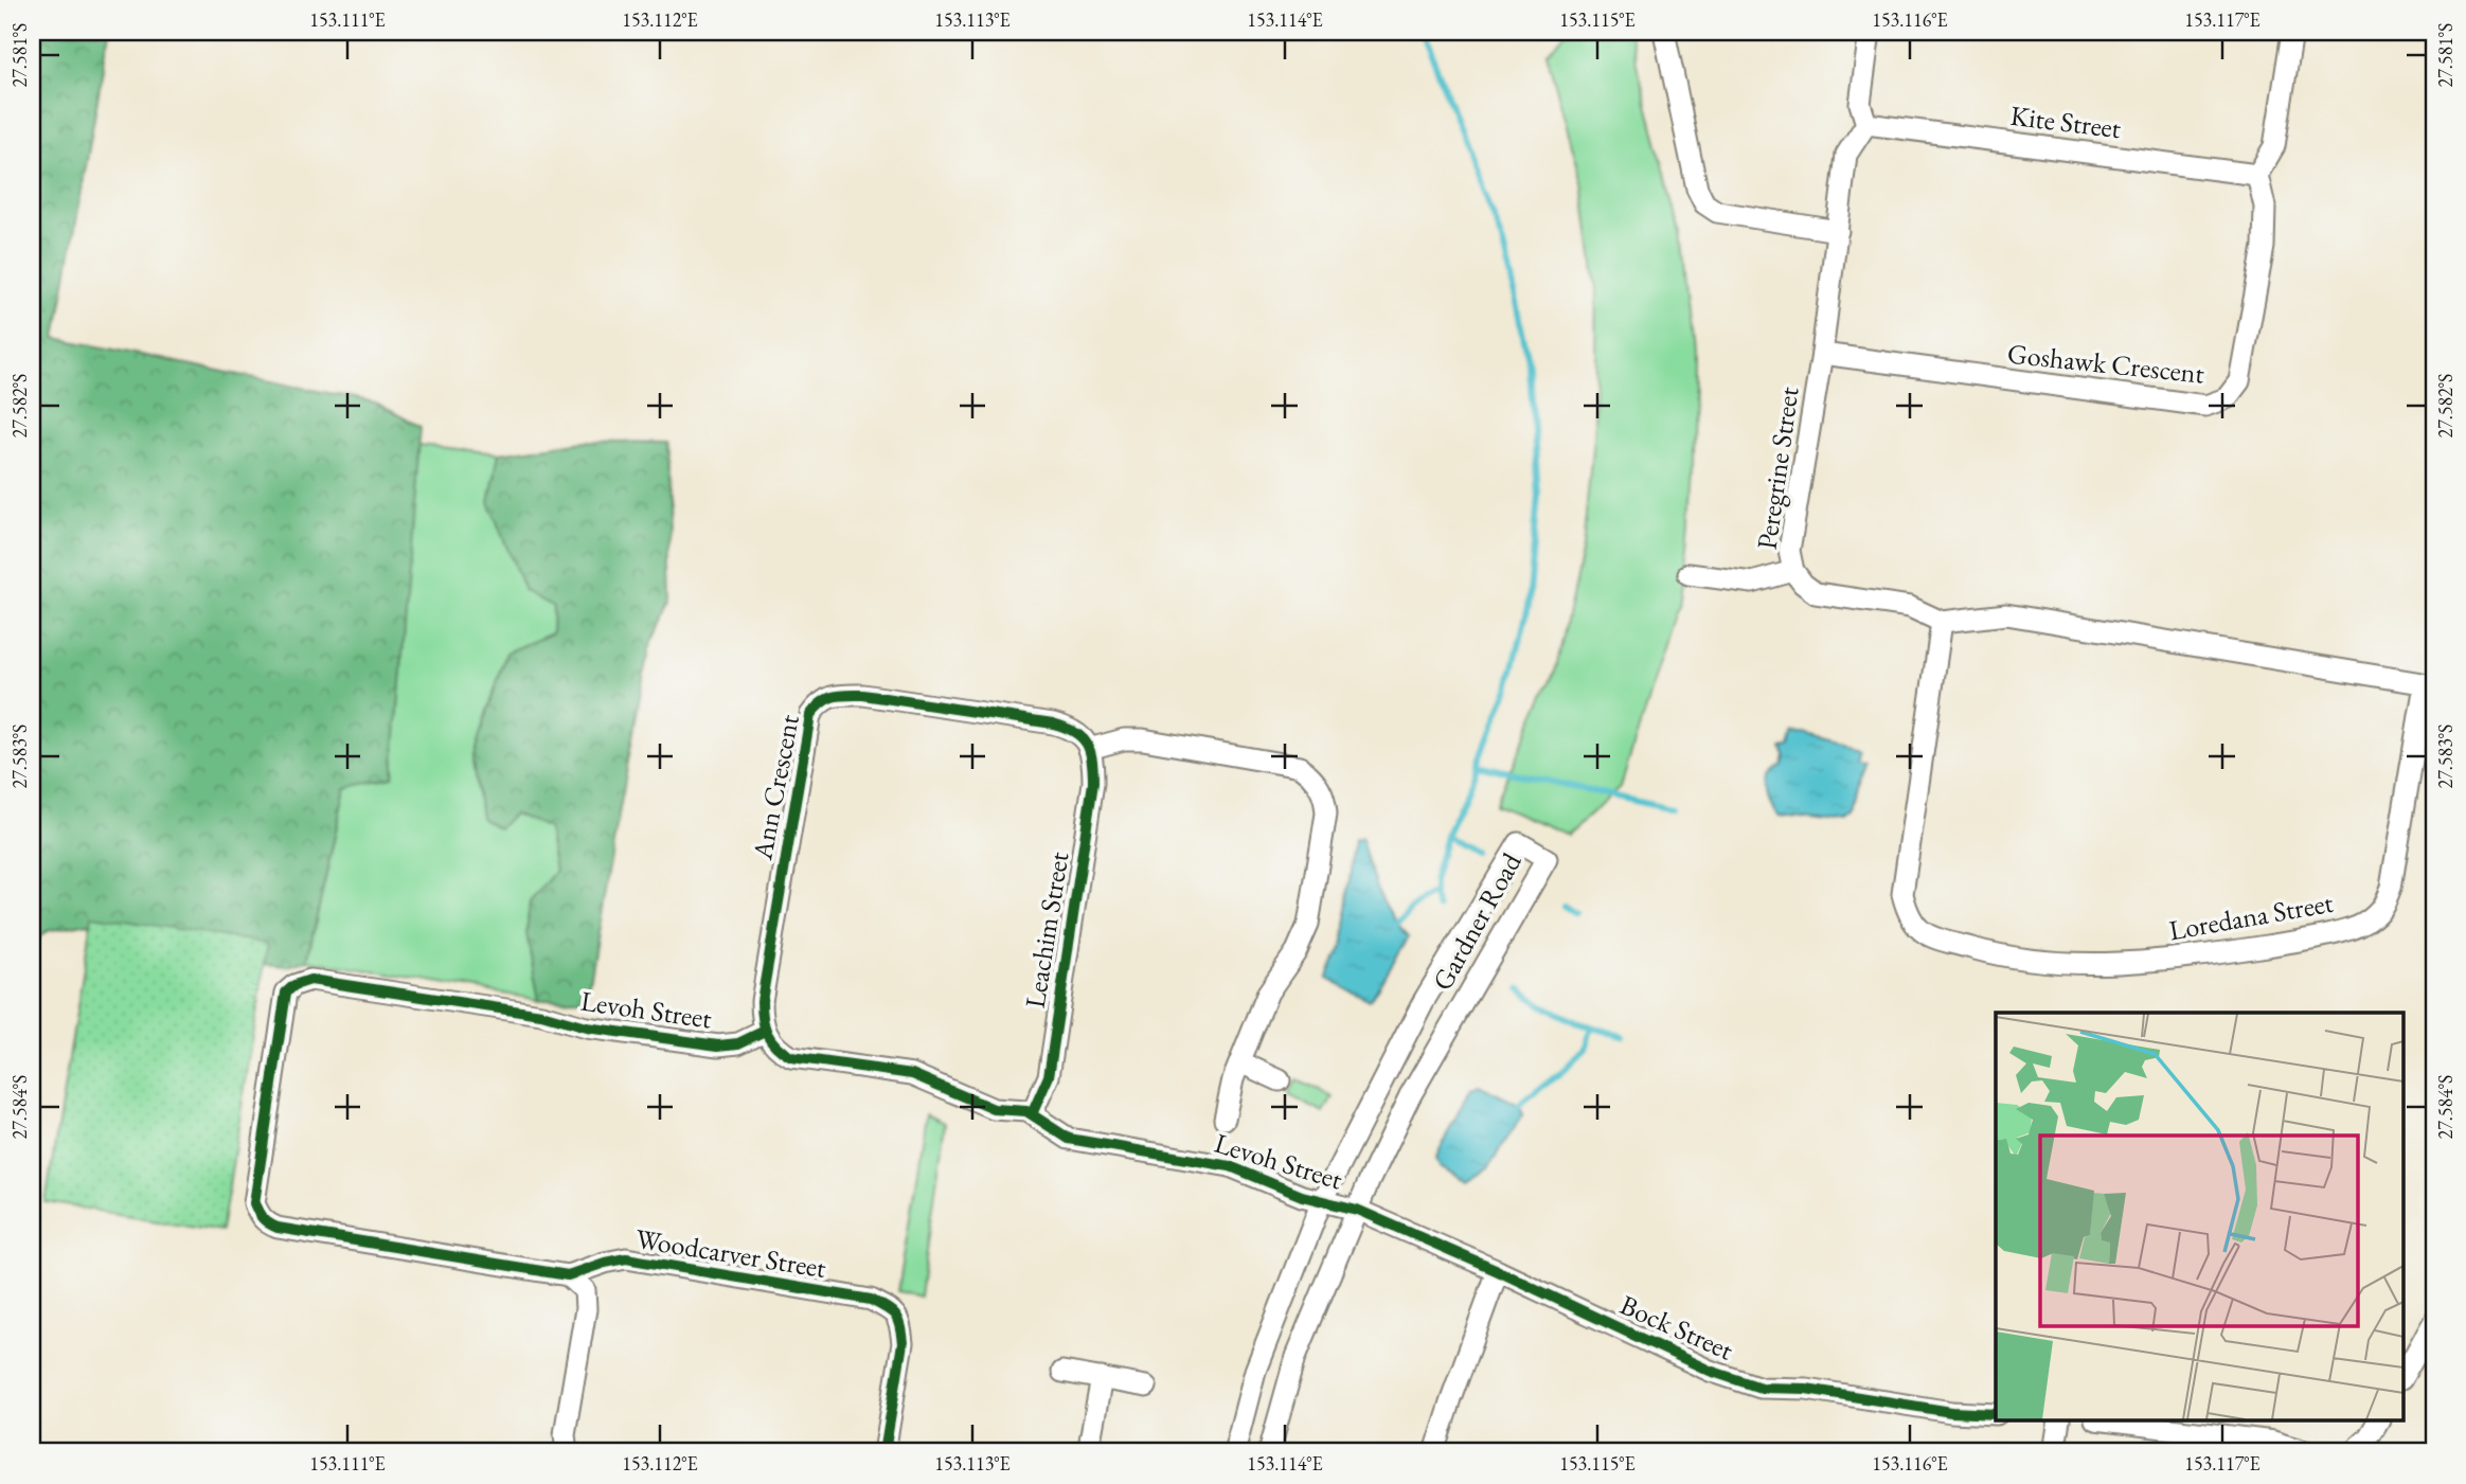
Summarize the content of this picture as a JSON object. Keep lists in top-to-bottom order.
{
  "streets": {
    "street": [
      "Kite Street",
      "Goshawk Crescent",
      "Peregrine Street",
      "Ann Crescent",
      "Loredana Street",
      "Gardner Road",
      "Leachim Street",
      "Levoh Street",
      "Woodcarver Street",
      "Bock Street"
    ]
  },
  "crossings": [
    ["Kite Street", "Goshawk Crescent"],
    ["Kite Street", "Peregrine Street"],
    ["Goshawk Crescent", "Peregrine Street"],
    ["Peregrine Street", "Loredana Street"],
    ["Ann Crescent", "Leachim Street"],
    ["Ann Crescent", "Levoh Street"],
    ["Gardner Road", "Levoh Street"],
    ["Gardner Road", "Bock Street"],
    ["Leachim Street", "Levoh Street"],
    ["Levoh Street", "Woodcarver Street"],
    ["Levoh Street", "Bock Street"]
  ],
  "coordinates": [
    "153.111°E",
    "153.112°E",
    "153.113°E",
    "153.114°E",
    "153.115°E",
    "153.116°E",
    "153.117°E",
    "27.581°S",
    "27.582°S",
    "27.583°S",
    "27.584°S"
  ]
}
